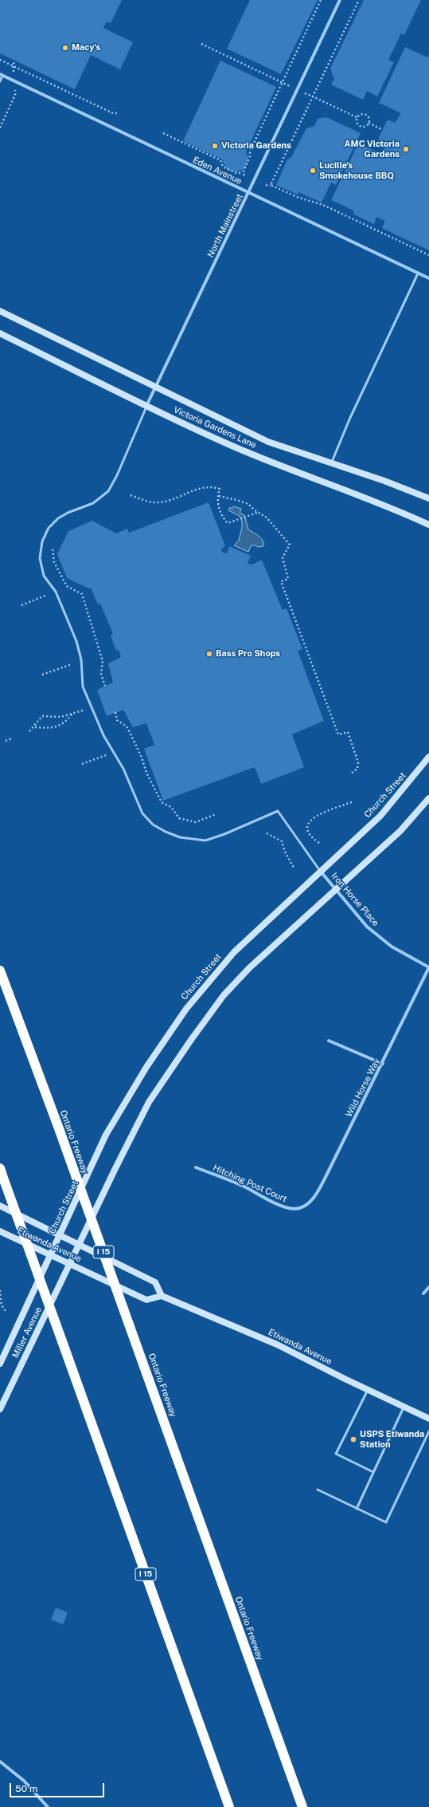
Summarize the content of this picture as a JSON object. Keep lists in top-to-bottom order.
{
  "streets": {
    "highway": ["Ontario Freeway", "I 15"],
    "main road": [
      "Victoria Gardens Lane",
      "Church Street",
      "Etiwanda Avenue",
      "Miller Avenue"
    ],
    "street": [
      "Eden Avenue",
      "North Mainstreet",
      "Iron Horse Place",
      "Wild Horse Way",
      "Hitching Post Court"
    ]
  },
  "crossings": [
    ["Eden Avenue", "North Mainstreet"],
    ["North Mainstreet", "Victoria Gardens Lane"],
    ["Church Street", "Iron Horse Place"],
    ["Church Street", "Etiwanda Avenue"],
    ["Church Street", "Miller Avenue"],
    ["Iron Horse Place", "Wild Horse Way"],
    ["Wild Horse Way", "Hitching Post Court"],
    ["Etiwanda Avenue", "Miller Avenue"]
  ],
  "places": [
    "Macy's",
    "Victoria Gardens",
    "AMC Victoria Gardens",
    "Lucille's Smokehouse BBQ",
    "Bass Pro Shops",
    "USPS Etiwanda Station"
  ],
  "scale_bar": "50 m"
}
